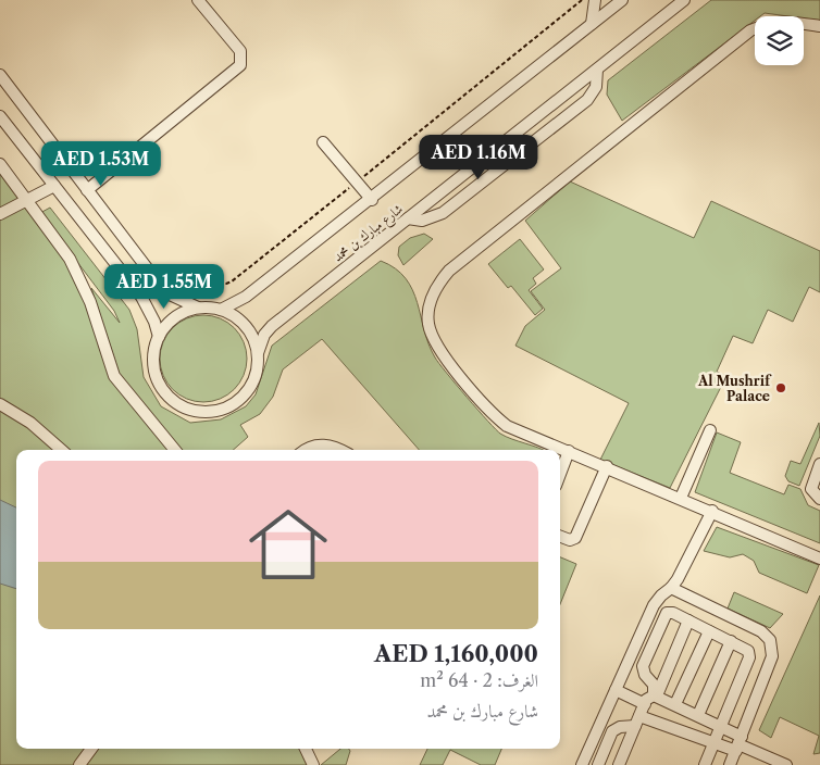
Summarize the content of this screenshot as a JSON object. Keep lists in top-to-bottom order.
{
  "streets": {
    "street": ["شارع مبارك بن محمد"]
  },
  "places": ["Al Mushrif Palace"],
  "page": {
    "price": ["AED 1.16M", "AED 1.53M", "AED 1.55M"],
    "list": [
      {
        "name": "AED 1,160,000",
        "note": "الغرف: 2 · 64 m² · شارع مبارك بن محمد"
      }
    ]
  }
}
